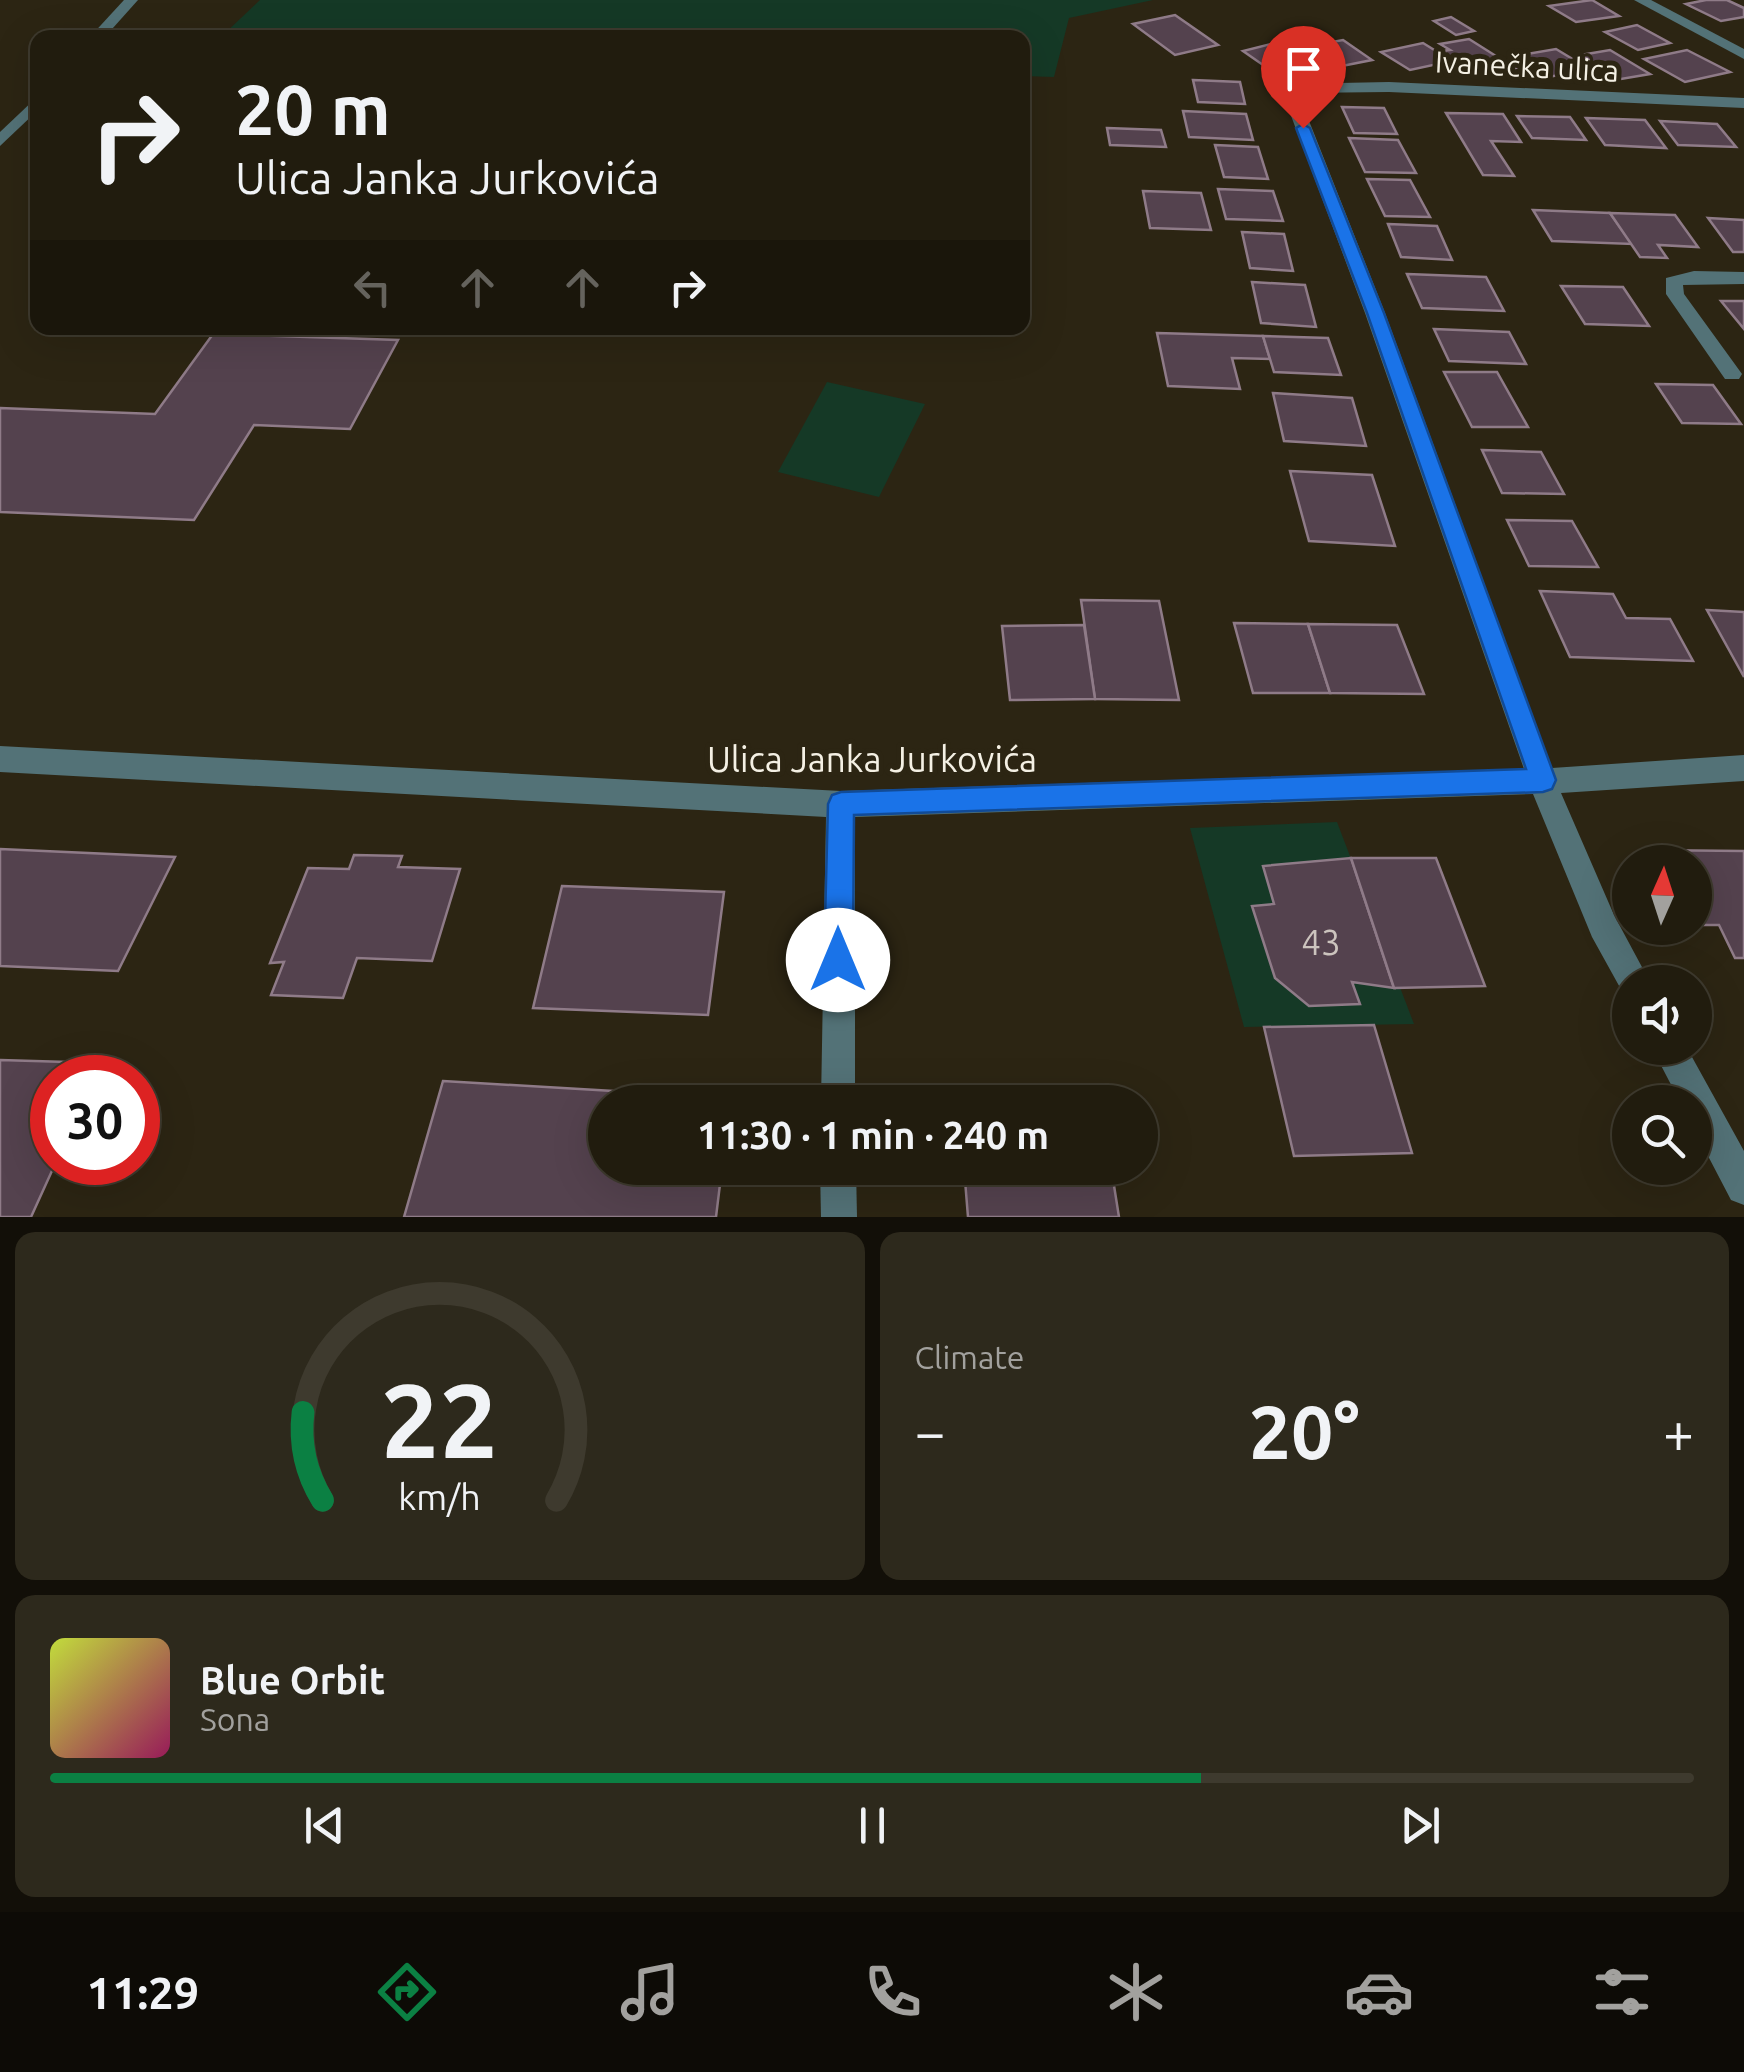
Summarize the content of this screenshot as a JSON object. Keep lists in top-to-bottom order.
{
  "streets": {
    "street": ["Ivanečka ulica", "Ulica Janka Jurkovića"]
  },
  "crossings": [
    ["Ivanečka ulica", "Ulica Janka Jurkovića"]
  ],
  "house_numbers": ["43"],
  "north": "top",
  "page": {
    "turn": ["20 m", "Ulica Janka Jurkovića"],
    "limit": "30",
    "trip": "11:30 · 1 min · 240 m",
    "tile": "Climate",
    "heat": ["−", "20°", "+"],
    "song": ["Blue Orbit", "Sona"],
    "tabs": "11:29",
    "gauge": ["22", "km/h"]
  }
}
